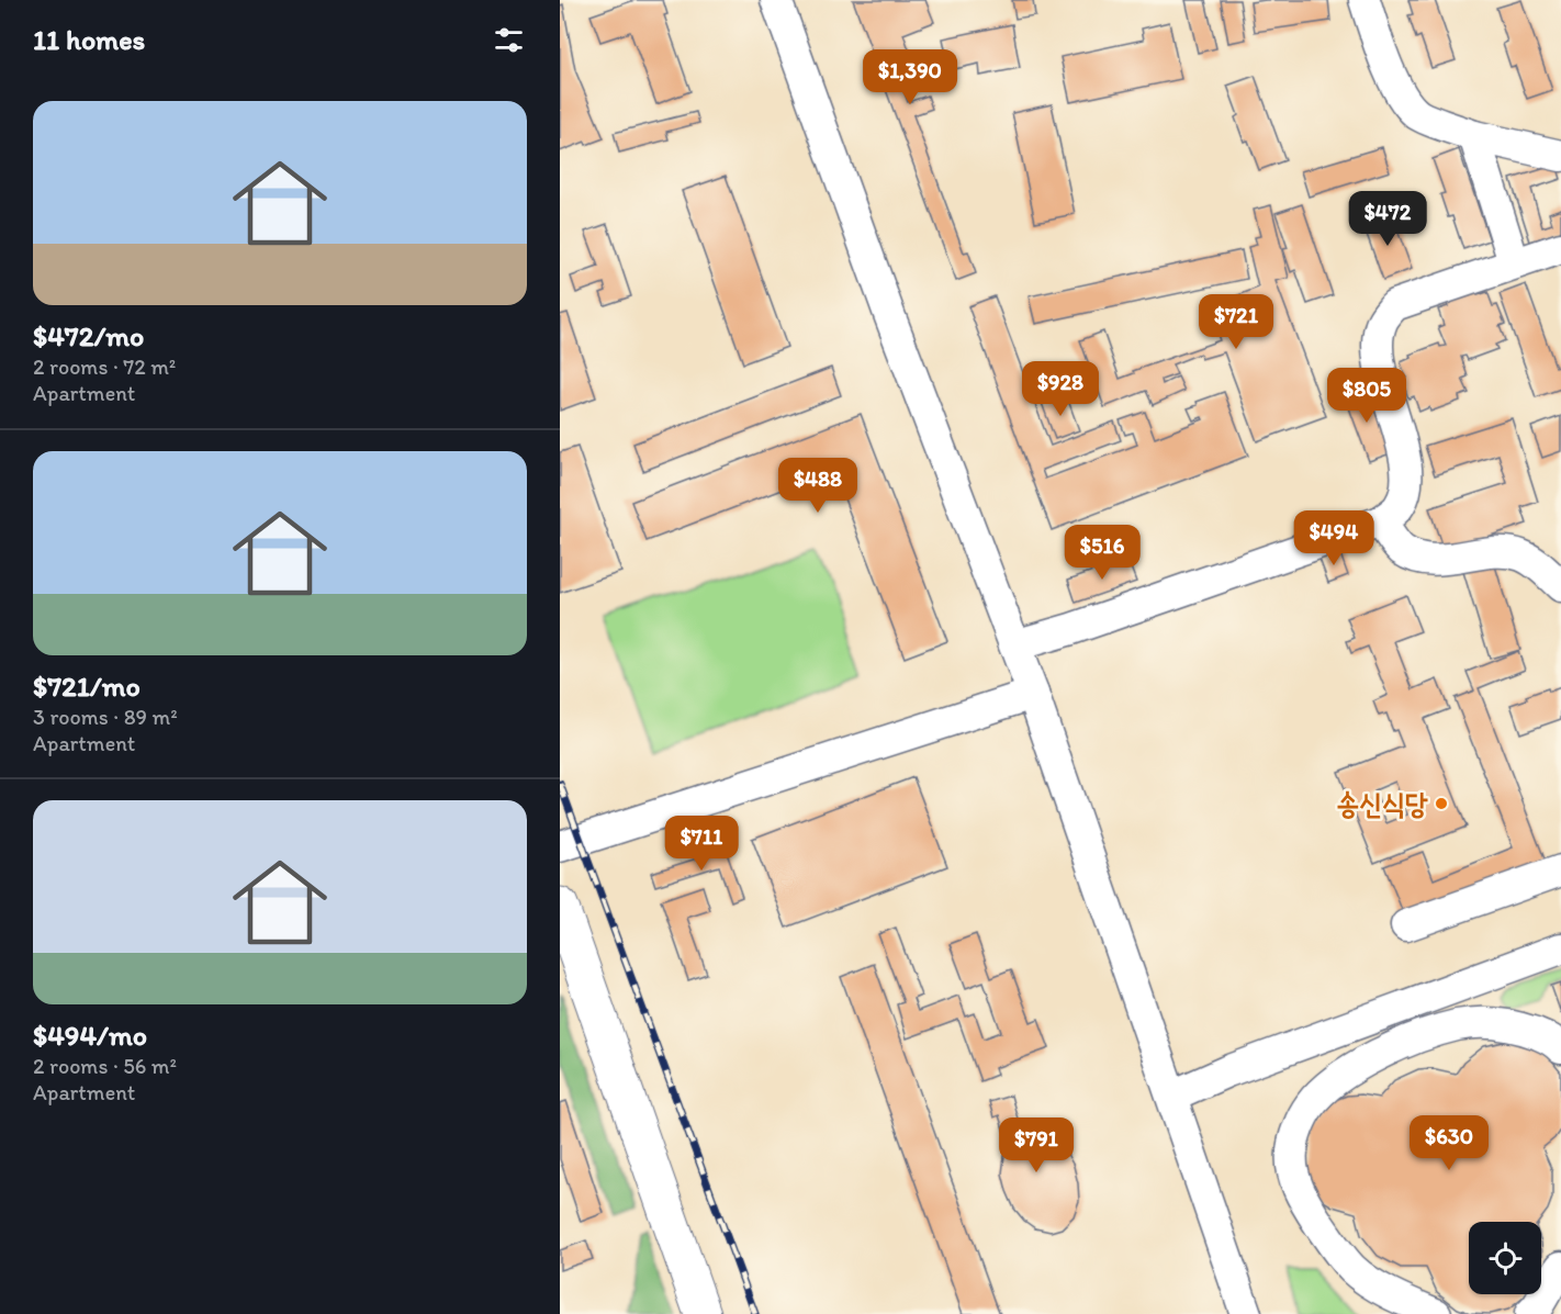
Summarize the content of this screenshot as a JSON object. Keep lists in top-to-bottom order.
{
  "places": ["송신식당"],
  "page": {
    "heading": "11 homes",
    "price": [
      "$1,390",
      "$472",
      "$721",
      "$928",
      "$805",
      "$488",
      "$494",
      "$516",
      "$711",
      "$630",
      "$791"
    ],
    "list": [
      {
        "name": "$472/mo",
        "note": "2 rooms · 72 m² · Apartment"
      },
      {
        "name": "$721/mo",
        "note": "3 rooms · 89 m² · Apartment"
      },
      {
        "name": "$494/mo",
        "note": "2 rooms · 56 m² · Apartment"
      }
    ]
  }
}
